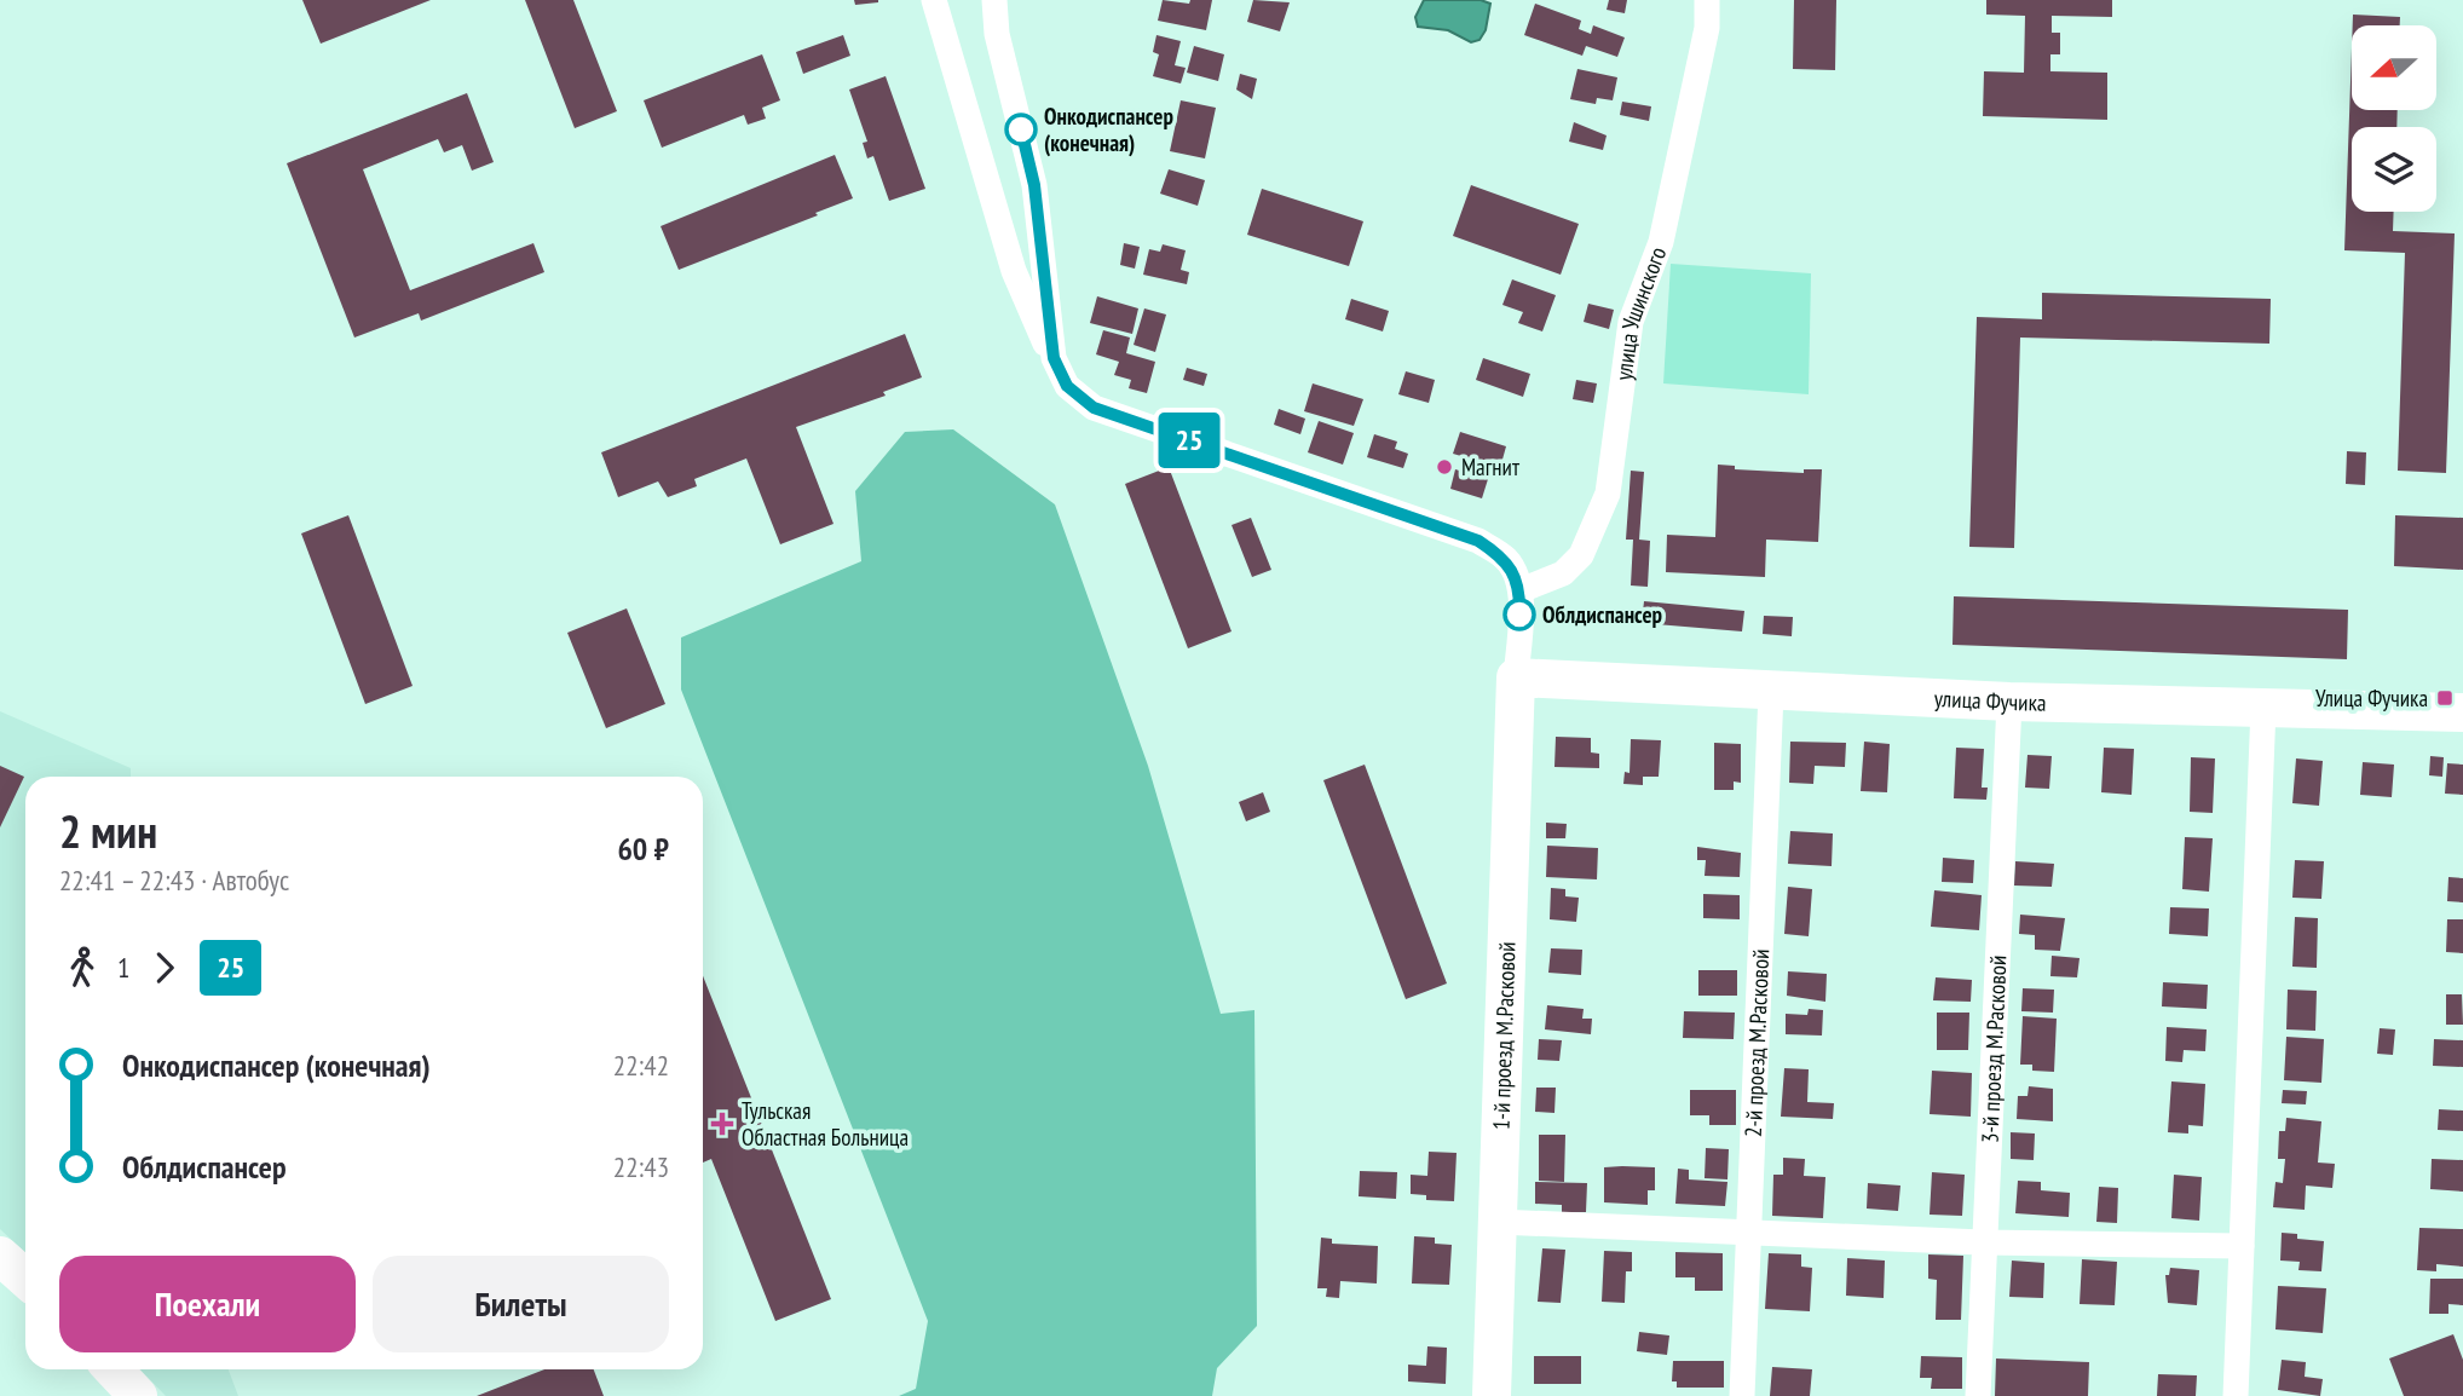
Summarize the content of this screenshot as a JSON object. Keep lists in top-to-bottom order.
{
  "streets": {
    "street": [
      "улица Ушинского",
      "улица Фучика",
      "1-й проезд М.Расковой",
      "2-й проезд М.Расковой",
      "3-й проезд М.Расковой"
    ]
  },
  "crossings": [
    ["улица Фучика", "1-й проезд М.Расковой"],
    ["улица Фучика", "2-й проезд М.Расковой"],
    ["улица Фучика", "3-й проезд М.Расковой"]
  ],
  "places": {
    "other": ["Онкодиспансер (конечная)", "Магнит", "Облдиспансер"],
    "transit": ["Улица Фучика"],
    "health": ["Тульская Областная Больница"]
  },
  "lines": ["bus line 25"],
  "north": "left",
  "page": {
    "on_map": "25",
    "heading": ["2 мин", "22:41 – 22:43 · Автобус", "60 ₽"],
    "legs": ["1", "25"],
    "list": [
      {
        "name": "Онкодиспансер (конечная)",
        "value": "22:42"
      },
      {
        "name": "Облдиспансер",
        "value": "22:43"
      }
    ],
    "buttons": ["Поехали", "Билеты"]
  }
}
